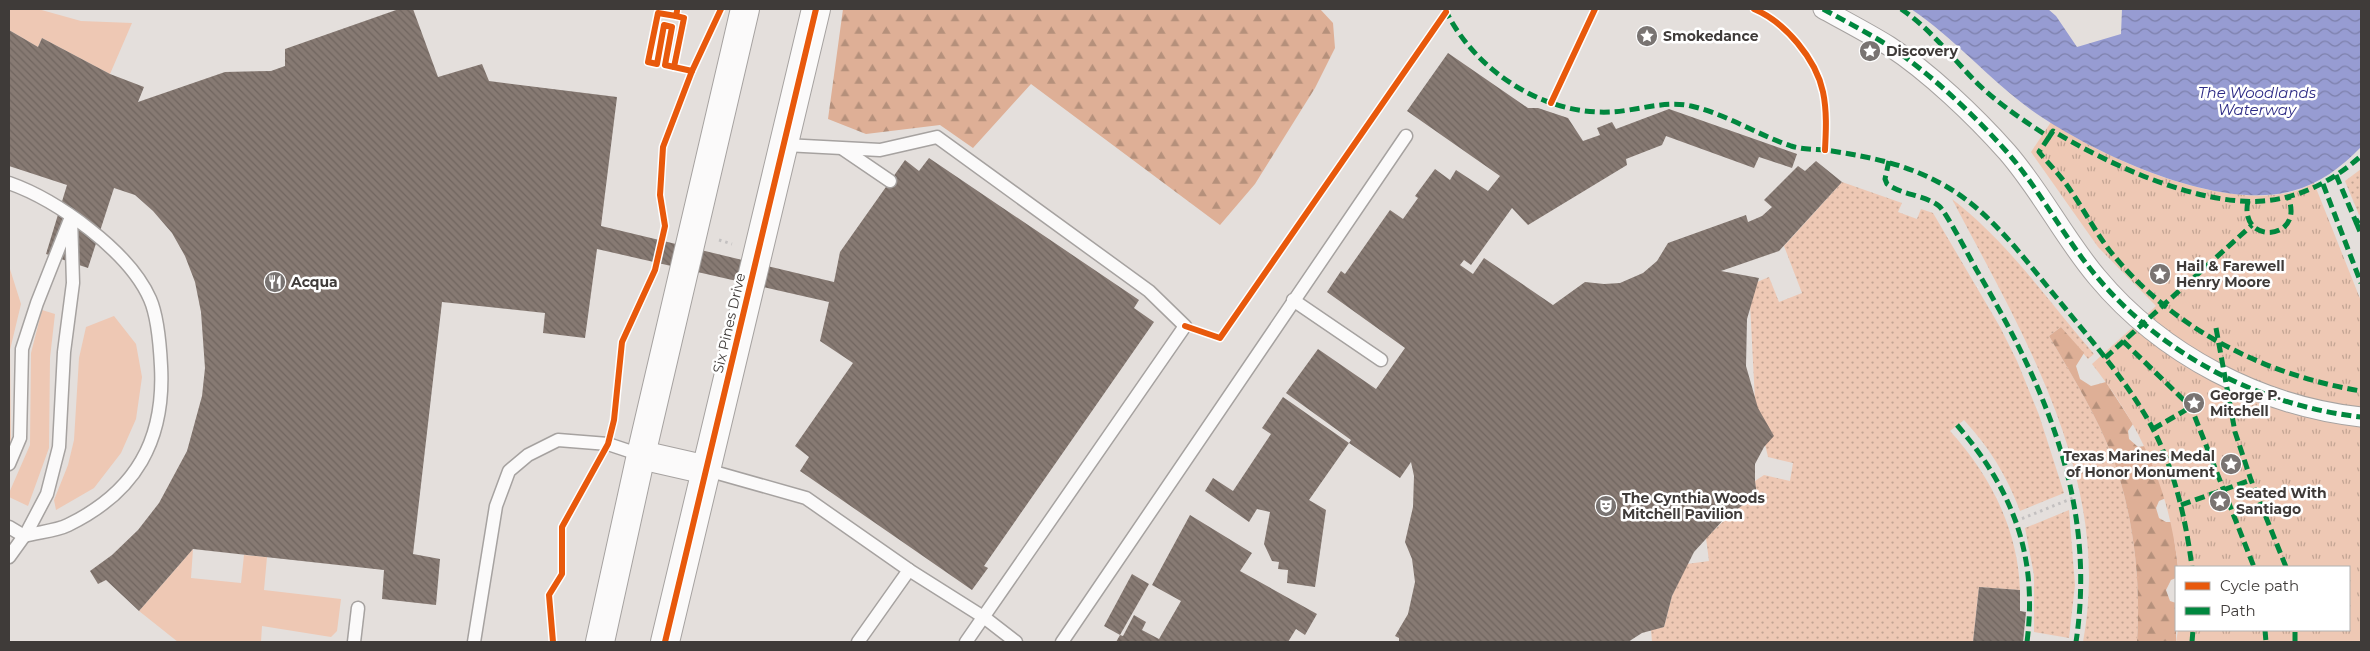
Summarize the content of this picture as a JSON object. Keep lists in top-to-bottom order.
{
  "streets": {
    "street": ["Six Pines Drive"]
  },
  "water": ["The Woodlands Waterway"],
  "places": {
    "place": [
      "Smokedance",
      "Discovery",
      "Hail & Farewell Henry Moore",
      "George P. Mitchell",
      "Texas Marines Medal of Honor Monument",
      "Seated With Santiago"
    ],
    "restaurant": ["Acqua"],
    "theatre": ["The Cynthia Woods Mitchell Pavilion"]
  },
  "legend": ["Cycle path", "Path"]
}
